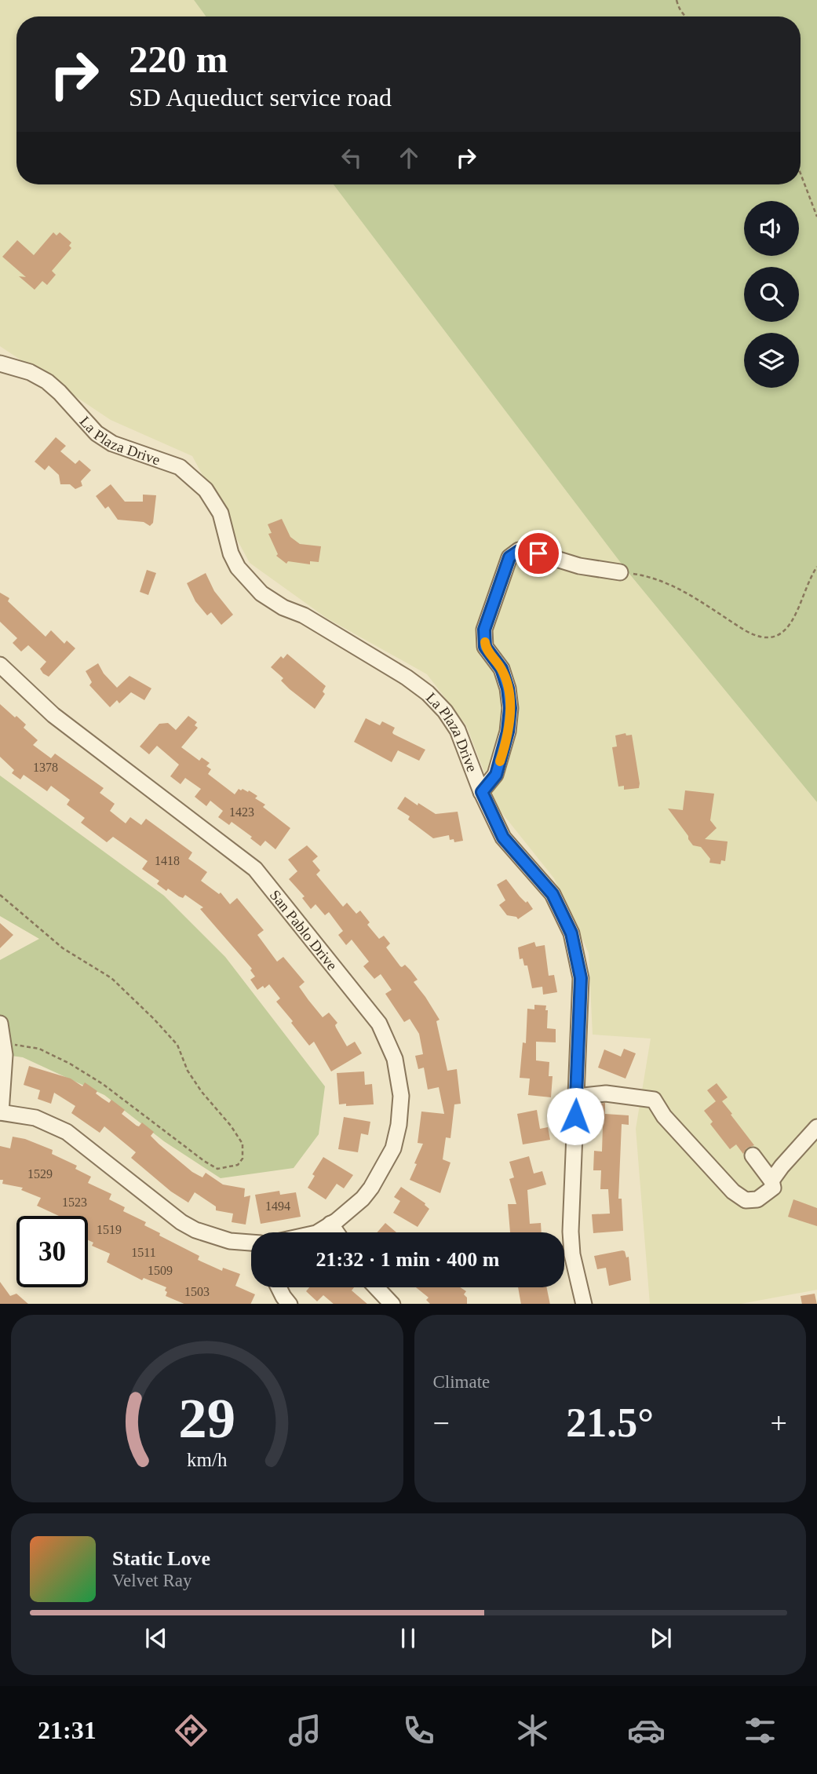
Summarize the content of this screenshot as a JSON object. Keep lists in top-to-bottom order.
{
  "streets": {
    "street": ["La Plaza Drive", "San Pablo Drive"]
  },
  "house_numbers": [
    "1378",
    "1423",
    "1418",
    "1529",
    "1523",
    "1494",
    "1519",
    "1511",
    "1509",
    "1503"
  ],
  "page": {
    "turn": ["220 m", "SD Aqueduct service road"],
    "limit": "30",
    "trip": "21:32 · 1 min · 400 m",
    "tile": "Climate",
    "heat": ["−", "21.5°", "+"],
    "song": ["Static Love", "Velvet Ray"],
    "tabs": "21:31",
    "gauge": ["29", "km/h"]
  }
}
